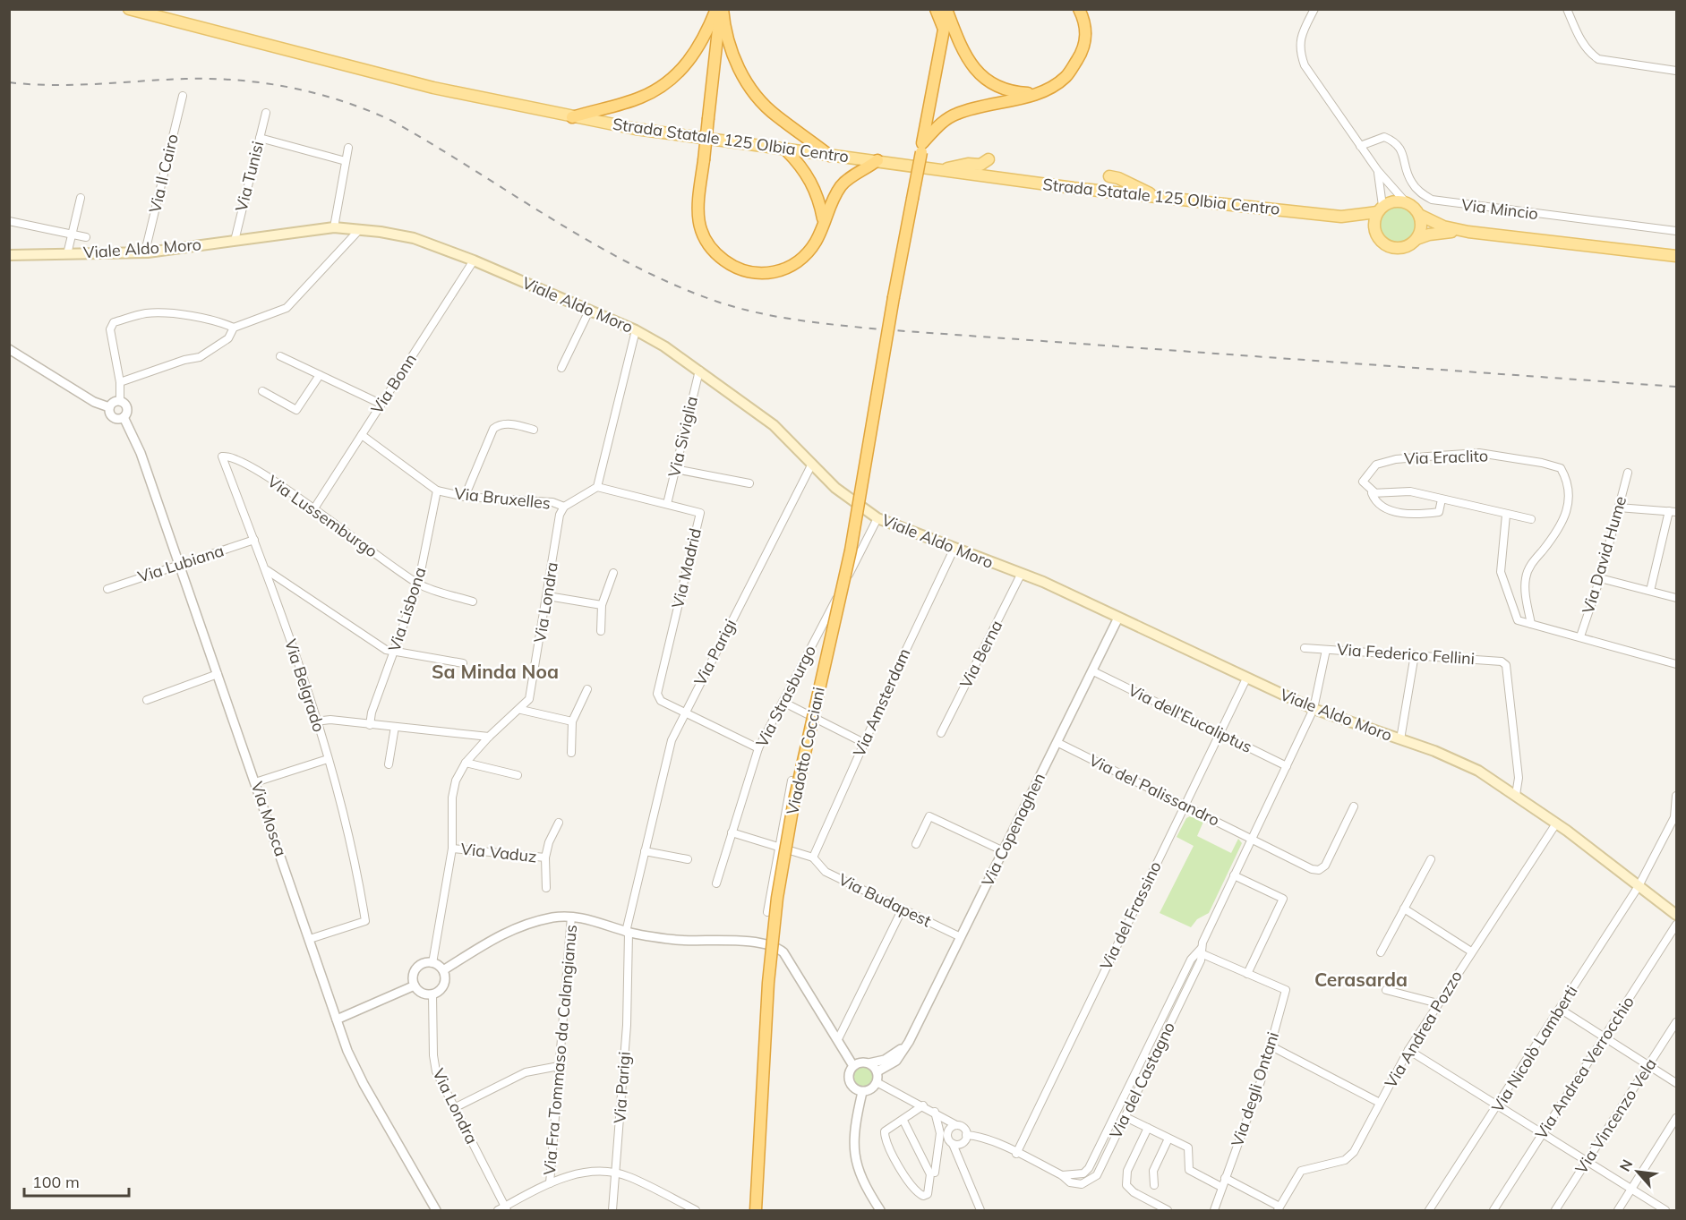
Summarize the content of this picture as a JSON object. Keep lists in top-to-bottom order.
{
  "streets": {
    "highway": ["Viadotto Cocciani"],
    "main road": ["Strada Statale 125 Olbia Centro", "Viale Aldo Moro"],
    "street": [
      "Via Il Cairo",
      "Via Tunisi",
      "Via Mincio",
      "Via Bonn",
      "Via Siviglia",
      "Via Eraclito",
      "Via Bruxelles",
      "Via Lussemburgo",
      "Via David Hume",
      "Via Lubiana",
      "Via Madrid",
      "Via Londra",
      "Via Lisbona",
      "Via Parigi",
      "Via Berna",
      "Via Federico Fellini",
      "Via Belgrado",
      "Via Strasburgo",
      "Via Amsterdam",
      "Via dell'Eucaliptus",
      "Via del Palissandro",
      "Via Mosca",
      "Via Copenaghen",
      "Via Vaduz",
      "Via Budapest",
      "Via del Frassino",
      "Via Andrea Pozzo",
      "Via Nicolò Lamberti",
      "Via Fra Tommaso da Calangianus",
      "Via Andrea Verrocchio",
      "Via del Castagno",
      "Via degli Ontani",
      "Via Vincenzo Vela"
    ]
  },
  "crossings": [
    ["Via Il Cairo", "Viale Aldo Moro"],
    ["Via Tunisi", "Viale Aldo Moro"],
    ["Viale Aldo Moro", "Via Bonn"],
    ["Viale Aldo Moro", "Via Siviglia"],
    ["Viale Aldo Moro", "Via Parigi"],
    ["Viale Aldo Moro", "Via Berna"],
    ["Viale Aldo Moro", "Via Federico Fellini"],
    ["Viale Aldo Moro", "Via Strasburgo"],
    ["Viale Aldo Moro", "Via Amsterdam"],
    ["Viale Aldo Moro", "Via Copenaghen"],
    ["Viale Aldo Moro", "Via del Frassino"],
    ["Viale Aldo Moro", "Via Andrea Pozzo"],
    ["Viale Aldo Moro", "Via Nicolò Lamberti"],
    ["Viale Aldo Moro", "Via del Castagno"],
    ["Via Bonn", "Via Bruxelles"],
    ["Via Bonn", "Via Lussemburgo"],
    ["Via Siviglia", "Via Madrid"],
    ["Via Bruxelles", "Via Londra"],
    ["Via Bruxelles", "Via Lisbona"],
    ["Via Lussemburgo", "Via Lisbona"],
    ["Via Lussemburgo", "Via Belgrado"],
    ["Via Lubiana", "Via Belgrado"],
    ["Via Lubiana", "Via Mosca"],
    ["Via Madrid", "Via Parigi"],
    ["Via Londra", "Via Vaduz"],
    ["Via Federico Fellini", "Via del Castagno"],
    ["Via Belgrado", "Via Mosca"],
    ["Via Amsterdam", "Via Budapest"],
    ["Via dell'Eucaliptus", "Via Copenaghen"],
    ["Via dell'Eucaliptus", "Via del Frassino"],
    ["Via dell'Eucaliptus", "Via del Castagno"],
    ["Via del Palissandro", "Via Copenaghen"],
    ["Via del Palissandro", "Via del Frassino"],
    ["Via del Palissandro", "Via del Castagno"],
    ["Via Copenaghen", "Via Budapest"],
    ["Via del Frassino", "Via del Castagno"]
  ],
  "districts": ["Sa Minda Noa", "Cerasarda"],
  "scale_bar": "100 m",
  "north": "top left"
}
